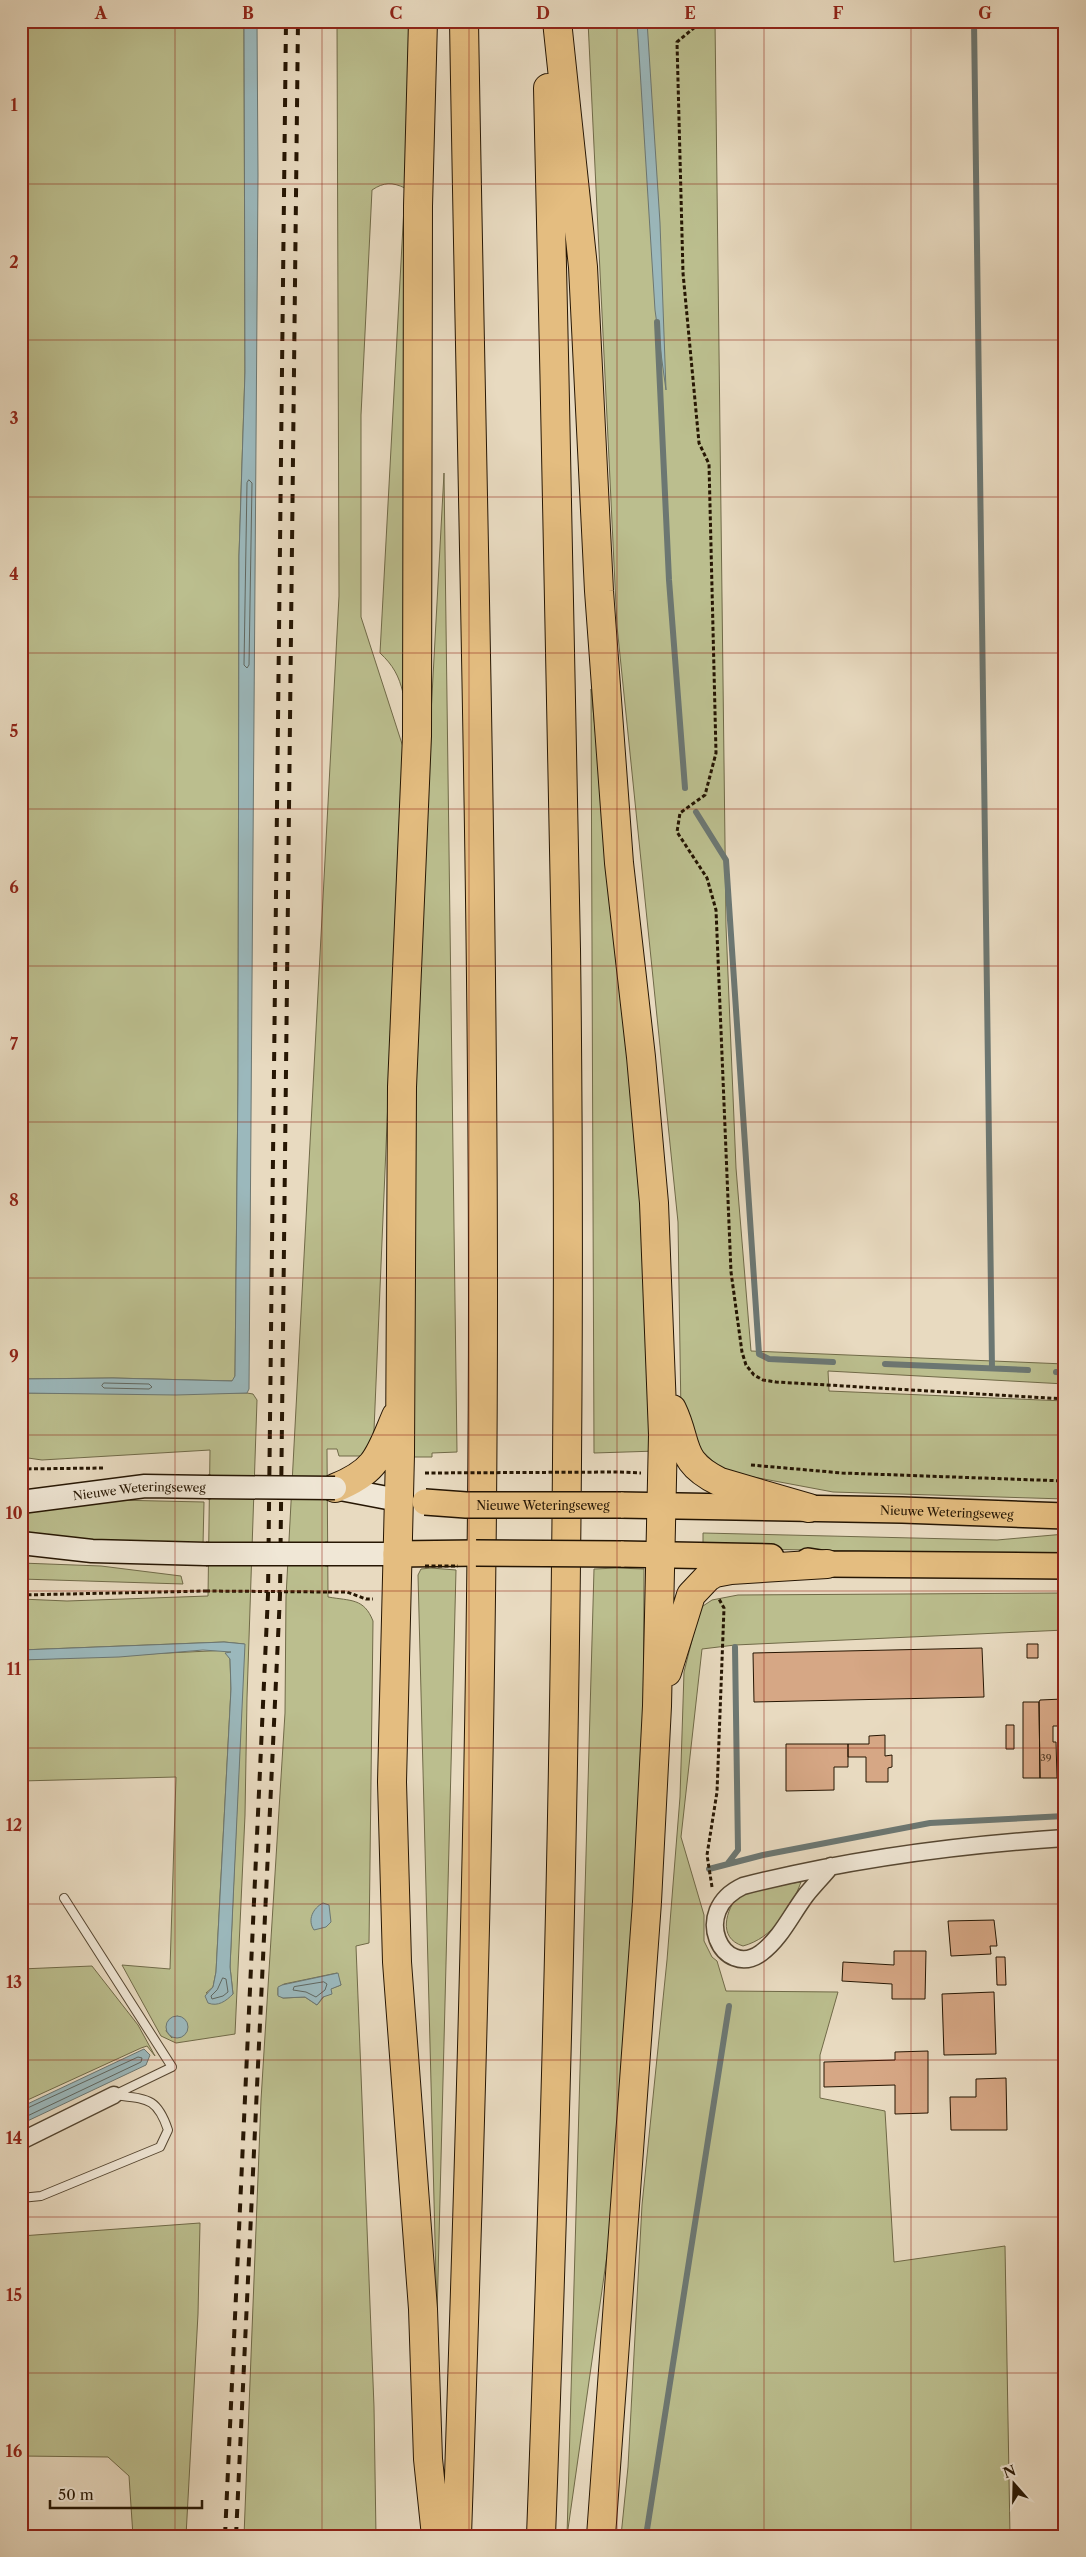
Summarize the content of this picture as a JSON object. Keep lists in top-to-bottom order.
{
  "streets": {
    "main road": ["Nieuwe Weteringseweg"]
  },
  "house_numbers": ["39"],
  "scale_bar": "50 m",
  "north": "top",
  "grid": {
    "columns": [
      "A",
      "B",
      "C",
      "D",
      "E",
      "F",
      "G"
    ],
    "rows": [
      "1",
      "2",
      "3",
      "4",
      "5",
      "6",
      "7",
      "8",
      "9",
      "10",
      "11",
      "12",
      "13",
      "14",
      "15",
      "16"
    ]
  }
}
